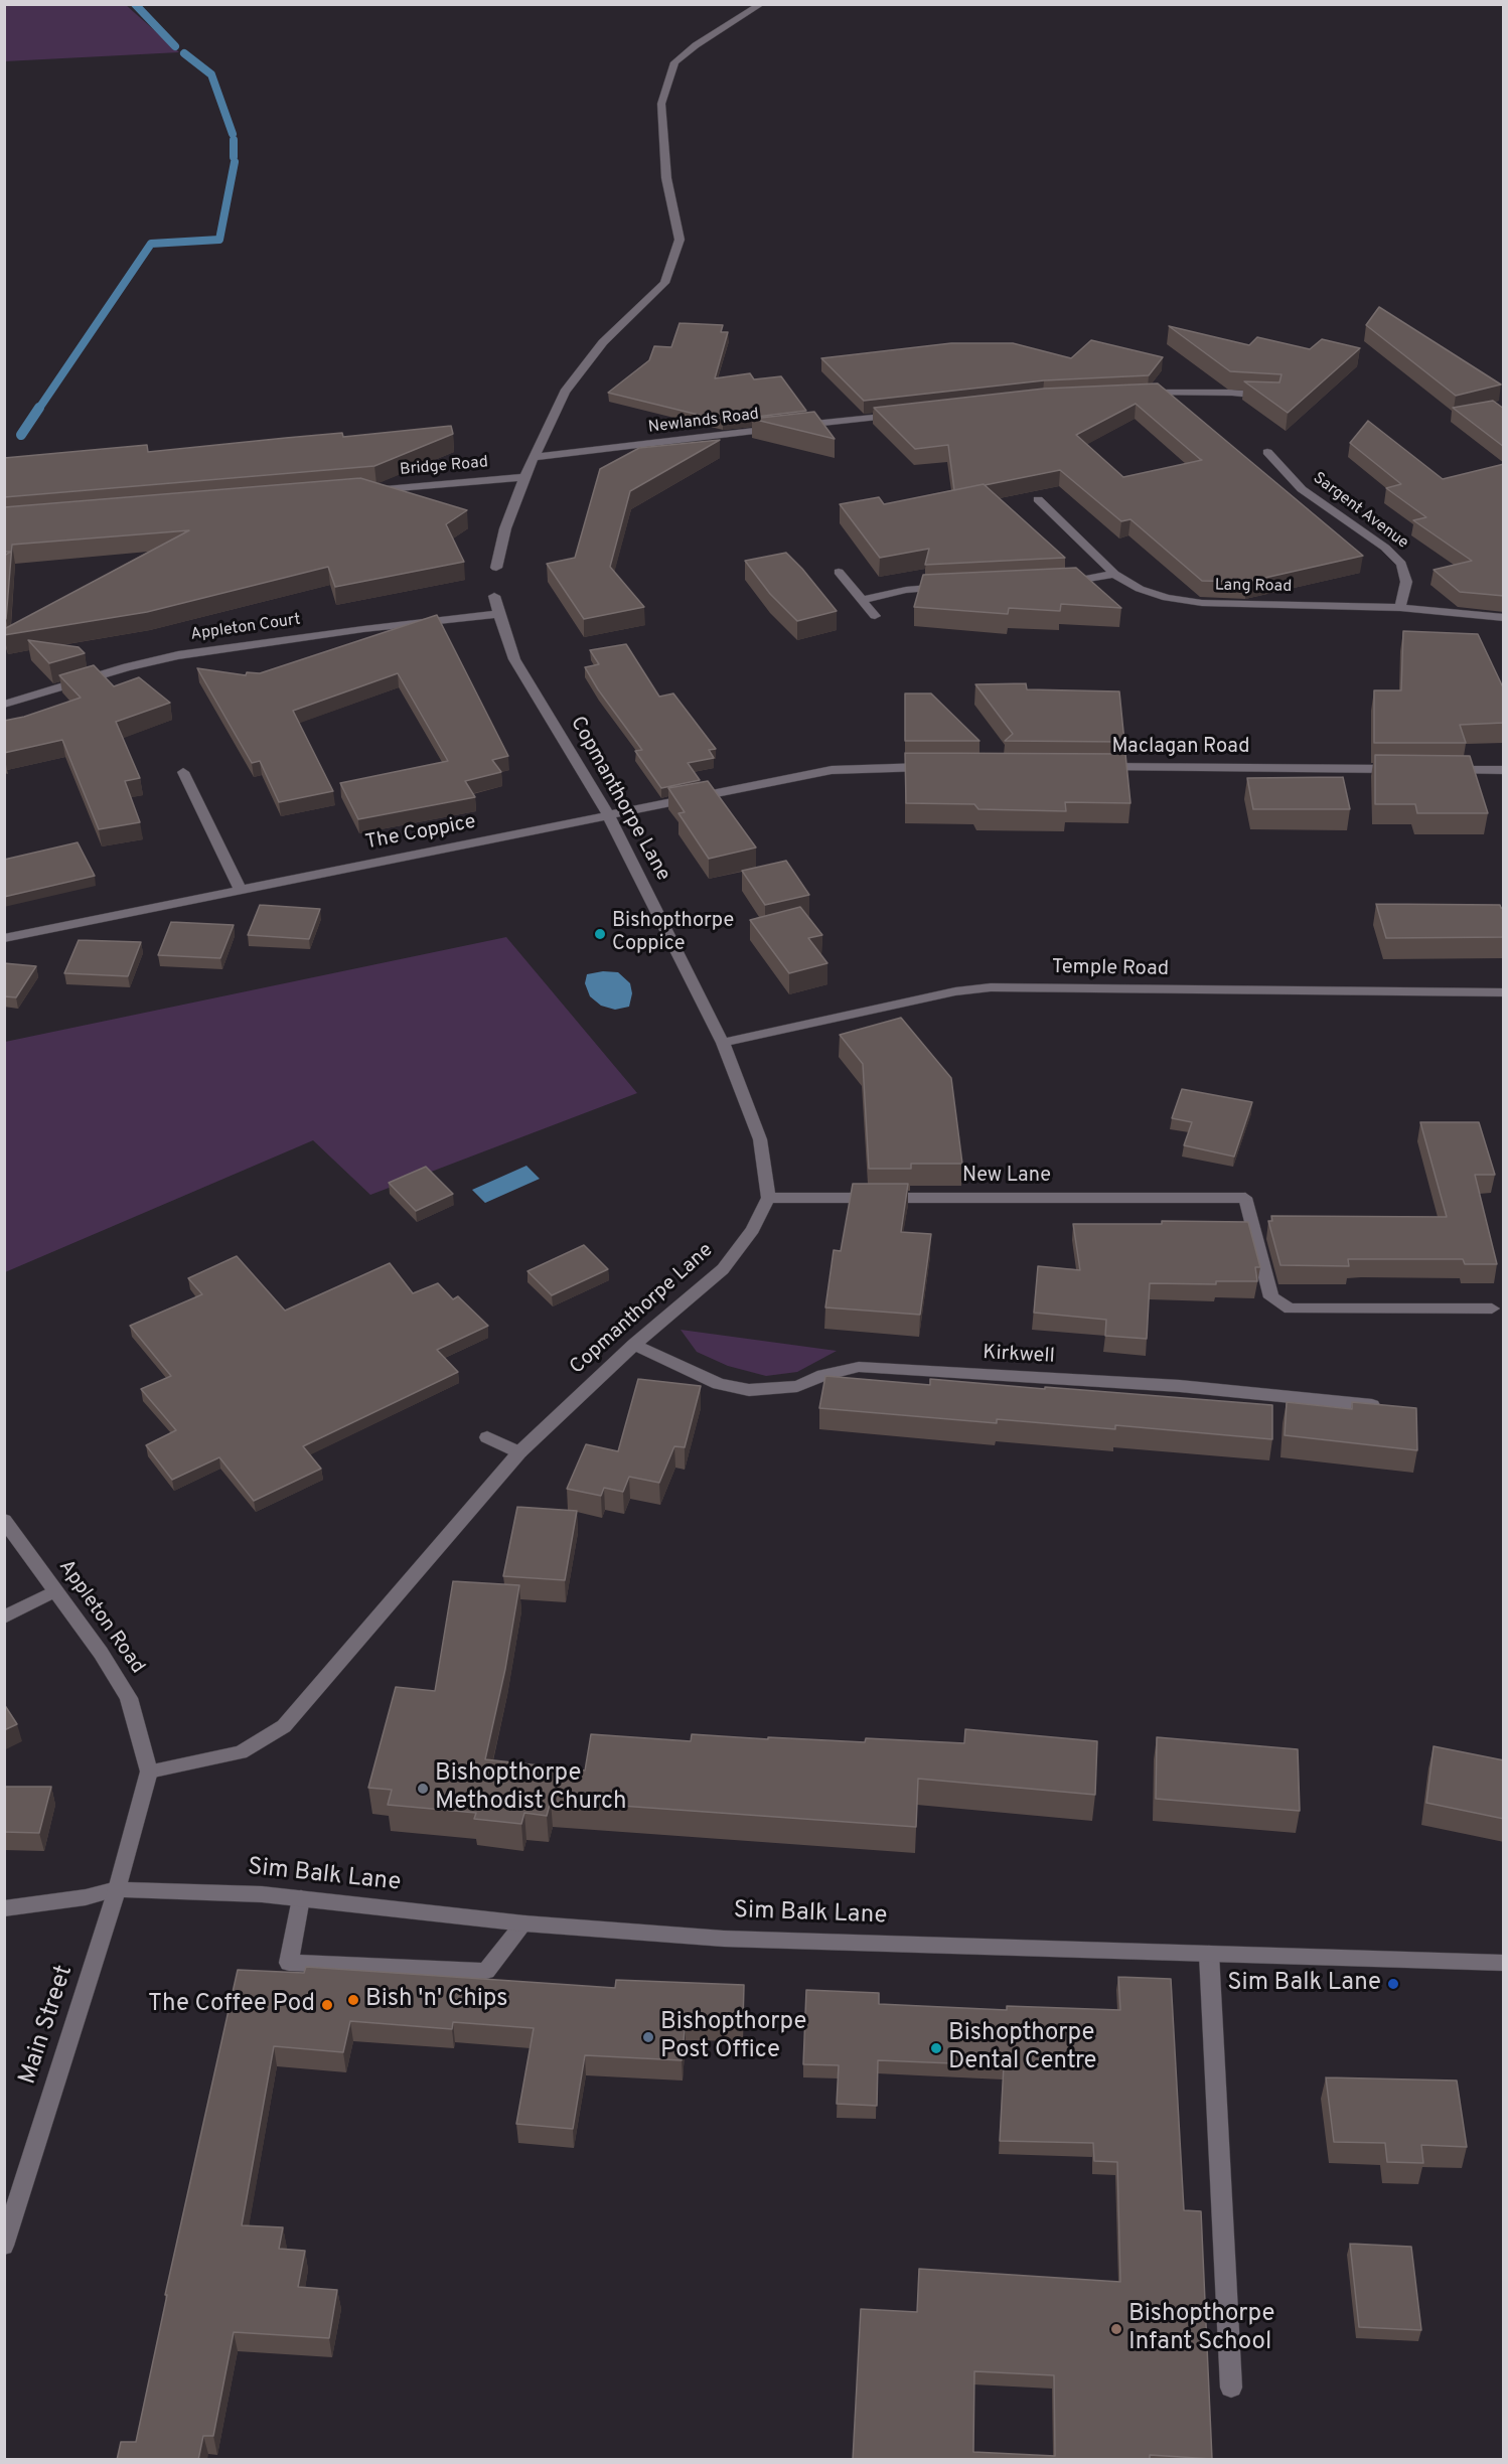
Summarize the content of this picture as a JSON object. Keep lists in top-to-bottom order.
{
  "streets": {
    "street": [
      "Newlands Road",
      "Bridge Road",
      "Sargent Avenue",
      "Lang Road",
      "Appleton Court",
      "Maclagan Road",
      "Copmanthorpe Lane",
      "The Coppice",
      "Temple Road",
      "New Lane",
      "Kirkwell",
      "Appleton Road",
      "Sim Balk Lane",
      "Main Street"
    ]
  },
  "crossings": [
    ["Sargent Avenue", "Lang Road"],
    ["Appleton Court", "Copmanthorpe Lane"],
    ["Copmanthorpe Lane", "The Coppice"],
    ["Copmanthorpe Lane", "Temple Road"],
    ["Copmanthorpe Lane", "New Lane"],
    ["Copmanthorpe Lane", "Kirkwell"],
    ["Copmanthorpe Lane", "Appleton Road"],
    ["Sim Balk Lane", "Main Street"]
  ],
  "places": [
    "Bishopthorpe Coppice",
    "Bishopthorpe Methodist Church",
    "Sim Balk Lane",
    "Bish 'n' Chips",
    "The Coffee Pod",
    "Bishopthorpe Post Office",
    "Bishopthorpe Dental Centre",
    "Bishopthorpe Infant School"
  ]
}
